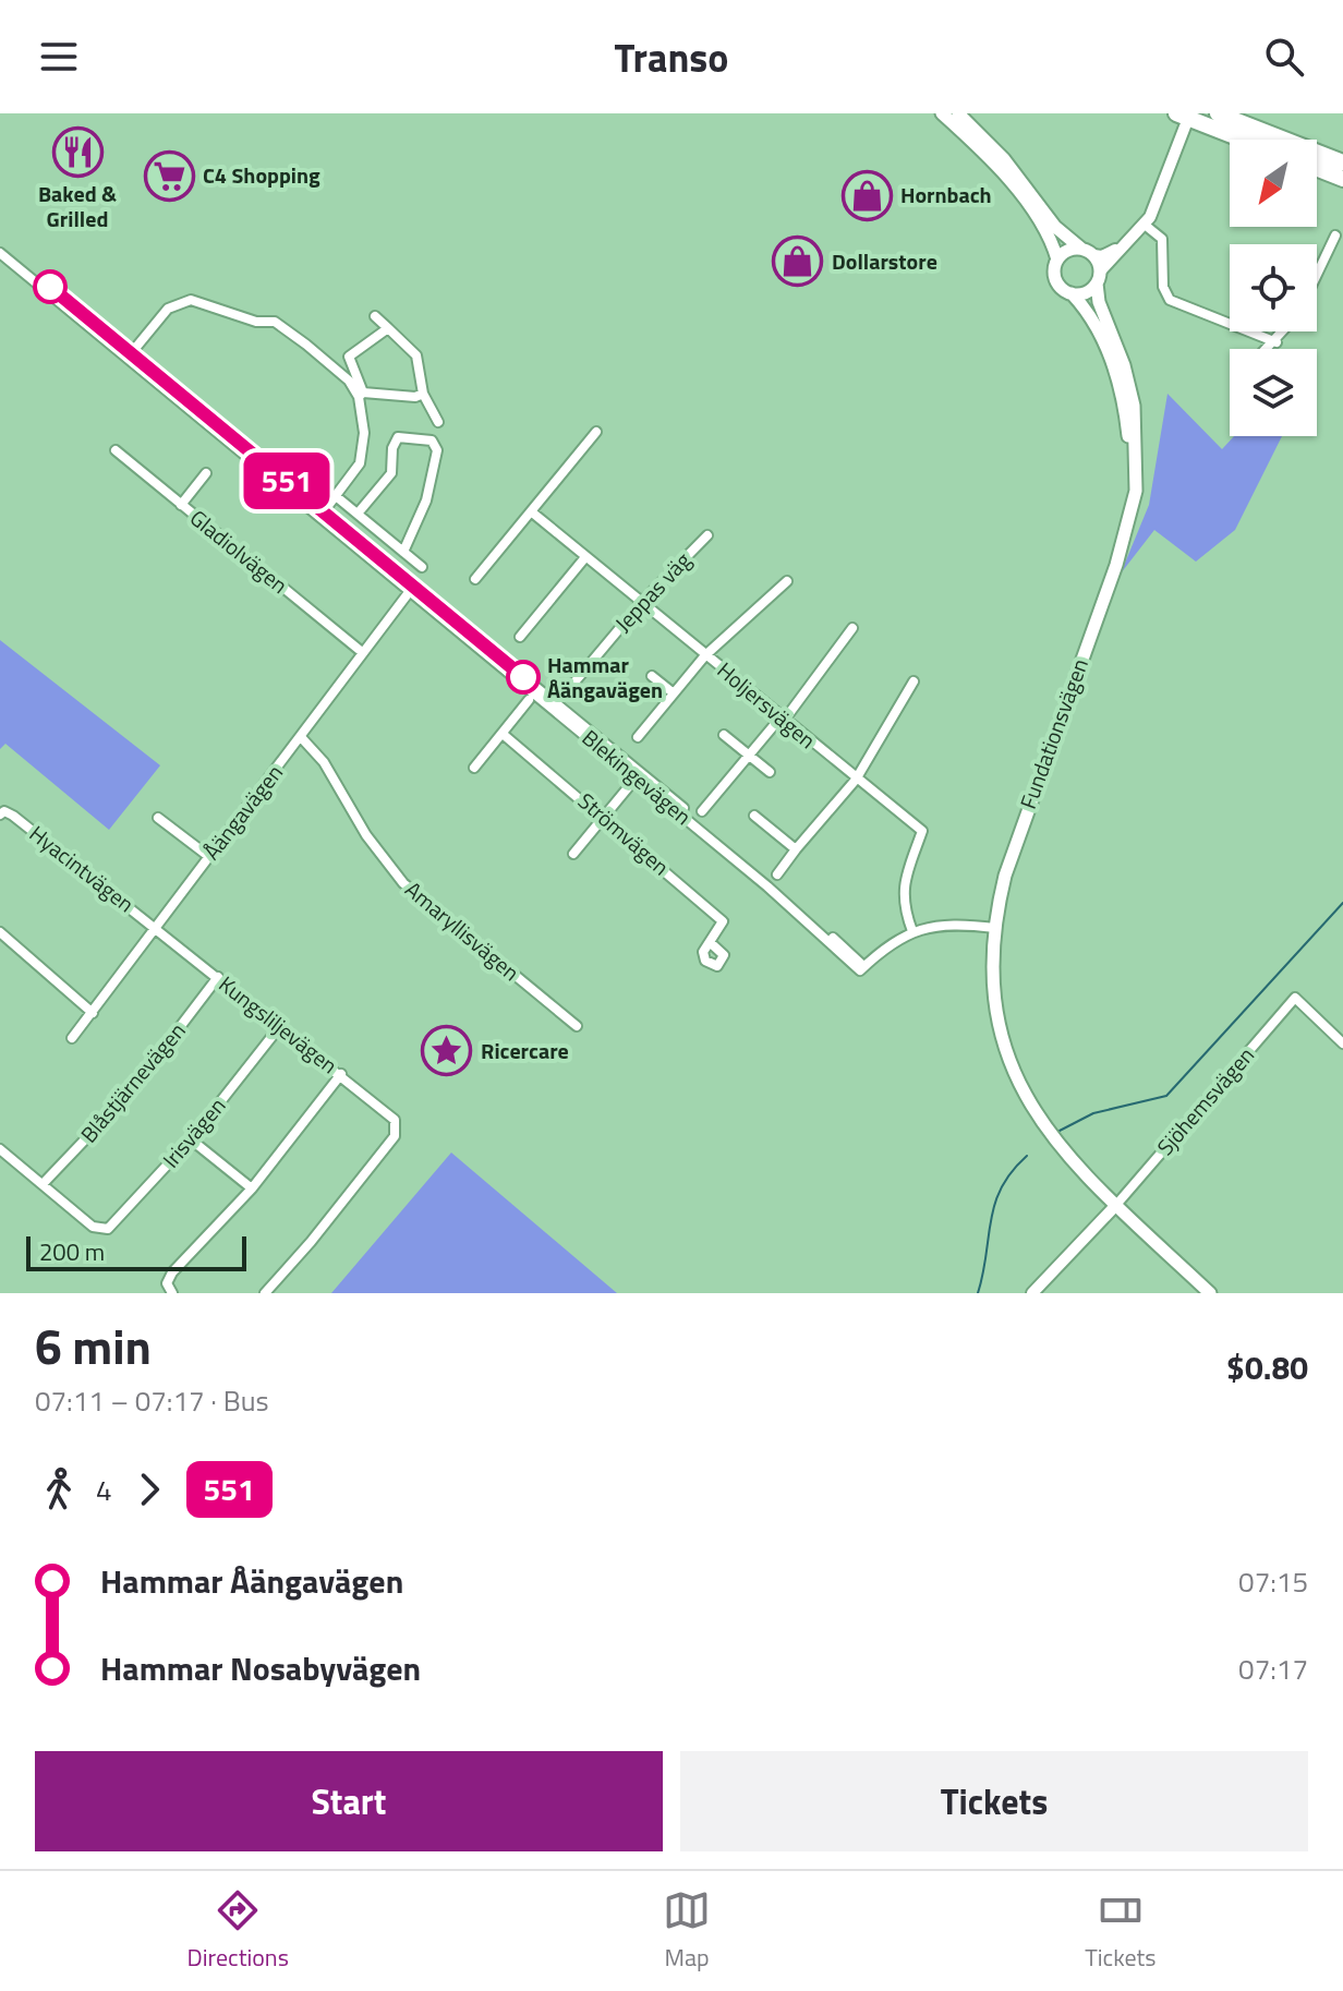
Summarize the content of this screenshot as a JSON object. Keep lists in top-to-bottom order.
{
  "streets": {
    "main road": ["Fundationsvägen"],
    "street": [
      "Gladiolvägen",
      "Jeppas väg",
      "Holjersvägen",
      "Blekingevägen",
      "Åängavägen",
      "Strömvägen",
      "Hyacintvägen",
      "Amaryllisvägen",
      "Kungsliljevägen",
      "Blåstjärnevägen",
      "Sjöhemsvägen",
      "Irisvägen"
    ]
  },
  "crossings": [
    ["Gladiolvägen", "Åängavägen"],
    ["Jeppas väg", "Holjersvägen"],
    ["Holjersvägen", "Blekingevägen"],
    ["Fundationsvägen", "Blekingevägen"],
    ["Blekingevägen", "Åängavägen"],
    ["Åängavägen", "Hyacintvägen"],
    ["Åängavägen", "Amaryllisvägen"],
    ["Åängavägen", "Kungsliljevägen"],
    ["Hyacintvägen", "Kungsliljevägen"],
    ["Kungsliljevägen", "Blåstjärnevägen"],
    ["Kungsliljevägen", "Irisvägen"],
    ["Blåstjärnevägen", "Irisvägen"]
  ],
  "places": {
    "restaurant": ["Baked & Grilled"],
    "supermarket": ["C4 Shopping"],
    "shop": ["Hornbach", "Dollarstore"],
    "other": ["Hammar Åängavägen"],
    "place": ["Ricercare"]
  },
  "lines": ["bus line 551"],
  "scale_bar": "200 m",
  "north": "bottom left",
  "page": {
    "header": "Transo",
    "on_map": "551",
    "scale": "200 m",
    "heading": ["6 min", "07:11 – 07:17 · Bus", "$0.80"],
    "legs": ["4", "551"],
    "list": [
      {
        "name": "Hammar Åängavägen",
        "value": "07:15"
      },
      {
        "name": "Hammar Nosabyvägen",
        "value": "07:17"
      }
    ],
    "buttons": ["Start", "Tickets"],
    "tabs": ["Directions", "Map", "Tickets"]
  }
}
